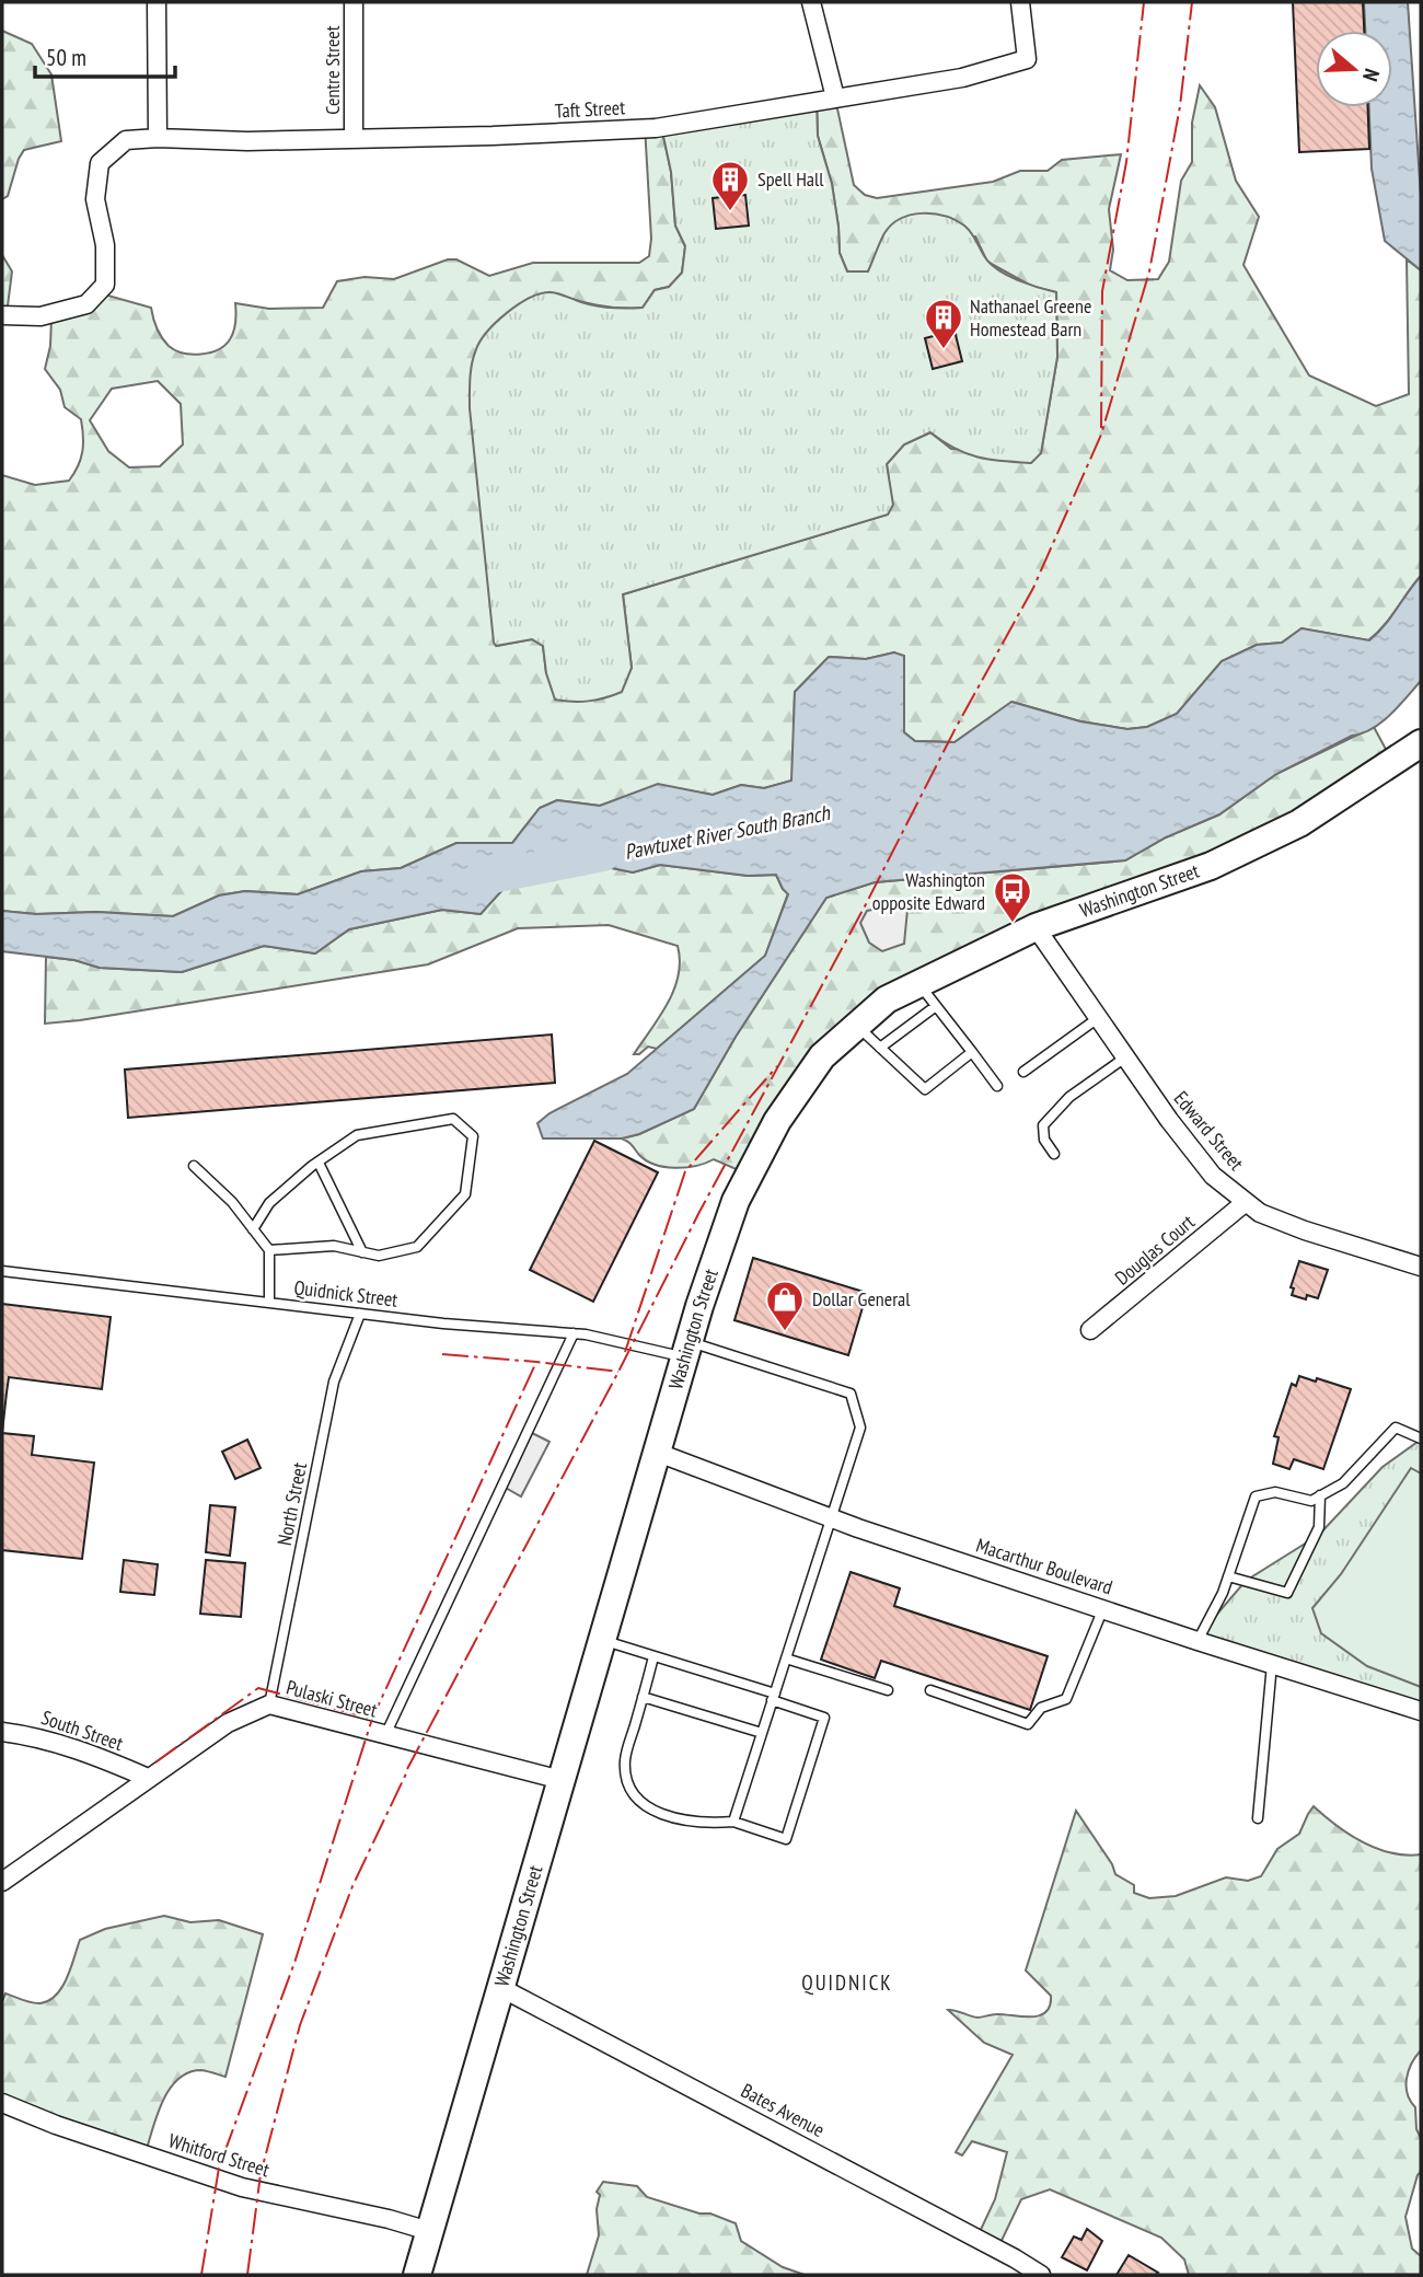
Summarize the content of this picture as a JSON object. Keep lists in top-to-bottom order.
{
  "streets": {
    "main road": ["Washington Street"],
    "street": [
      "Centre Street",
      "Taft Street",
      "Edward Street",
      "Douglas Court",
      "Macarthur Boulevard",
      "Pulaski Street",
      "South Street",
      "Bates Avenue",
      "Whitford Street"
    ],
    "lane": ["Quidnick Street", "North Street"]
  },
  "crossings": [
    ["Centre Street", "Taft Street"],
    ["Washington Street", "Edward Street"],
    ["Washington Street", "Quidnick Street"],
    ["Washington Street", "Macarthur Boulevard"],
    ["Washington Street", "Pulaski Street"],
    ["Washington Street", "Bates Avenue"],
    ["Washington Street", "Whitford Street"],
    ["Edward Street", "Douglas Court"],
    ["Quidnick Street", "North Street"],
    ["Quidnick Street", "Macarthur Boulevard"],
    ["North Street", "Pulaski Street"],
    ["Pulaski Street", "South Street"]
  ],
  "districts": ["QUIDNICK"],
  "water": ["Pawtuxet River South Branch"],
  "places": {
    "building": ["Spell Hall", "Nathanael Greene Homestead Barn"],
    "bus stop": ["Washington opposite Edward"],
    "shop": ["Dollar General"]
  },
  "scale_bar": "50 m",
  "north": "right"
}
